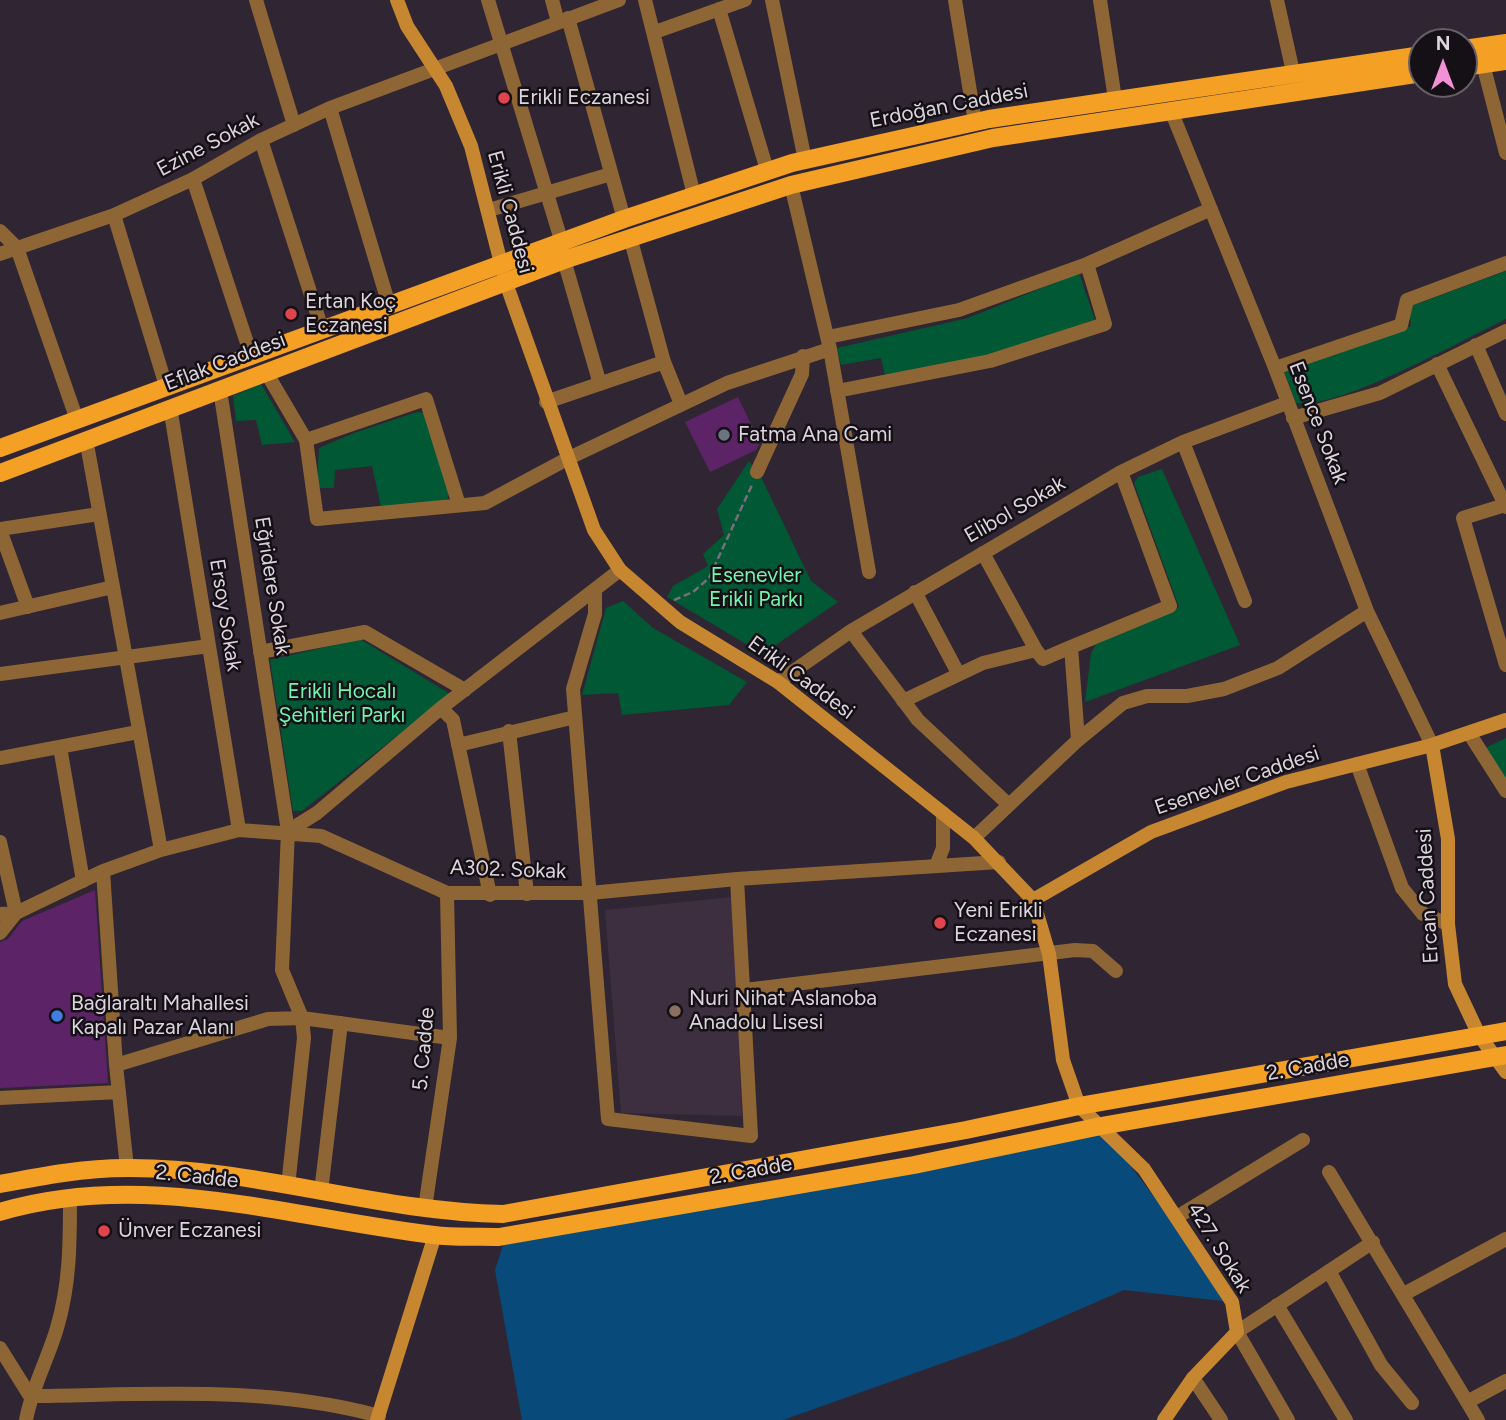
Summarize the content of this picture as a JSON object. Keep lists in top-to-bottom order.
{
  "streets": {
    "main road": [
      "Erdoğan Caddesi",
      "Erikli Caddesi",
      "Eflak Caddesi",
      "Esenevler Caddesi",
      "Ercan Caddesi",
      "2. Cadde",
      "427. Sokak"
    ],
    "street": [
      "Ezine Sokak",
      "Esence Sokak",
      "Elibol Sokak",
      "Eğridere Sokak",
      "Ersoy Sokak",
      "A302. Sokak",
      "5. Cadde"
    ]
  },
  "crossings": [
    ["Erdoğan Caddesi", "Erikli Caddesi"],
    ["Erdoğan Caddesi", "Eflak Caddesi"],
    ["Erdoğan Caddesi", "Esence Sokak"],
    ["Ezine Sokak", "Erikli Caddesi"],
    ["Erikli Caddesi", "Eflak Caddesi"],
    ["Erikli Caddesi", "Elibol Sokak"],
    ["Erikli Caddesi", "Esenevler Caddesi"],
    ["Erikli Caddesi", "A302. Sokak"],
    ["Erikli Caddesi", "2. Cadde"],
    ["Erikli Caddesi", "427. Sokak"],
    ["Eflak Caddesi", "Eğridere Sokak"],
    ["Eflak Caddesi", "Ersoy Sokak"],
    ["Esence Sokak", "Elibol Sokak"],
    ["Esence Sokak", "Esenevler Caddesi"],
    ["Esence Sokak", "Ercan Caddesi"],
    ["Eğridere Sokak", "A302. Sokak"],
    ["Ersoy Sokak", "A302. Sokak"],
    ["Esenevler Caddesi", "Ercan Caddesi"],
    ["A302. Sokak", "5. Cadde"],
    ["Ercan Caddesi", "2. Cadde"],
    ["5. Cadde", "2. Cadde"],
    ["2. Cadde", "427. Sokak"]
  ],
  "parks": ["Esenevler Erikli Parkı", "Erikli Hocalı Şehitleri Parkı"],
  "places": [
    "Erikli Eczanesi",
    "Ertan Koç Eczanesi",
    "Fatma Ana Cami",
    "Yeni Erikli Eczanesi",
    "Nuri Nihat Aslanoba Anadolu Lisesi",
    "Bağlaraltı Mahallesi Kapalı Pazar Alanı",
    "Ünver Eczanesi"
  ],
  "north": "top"
}
